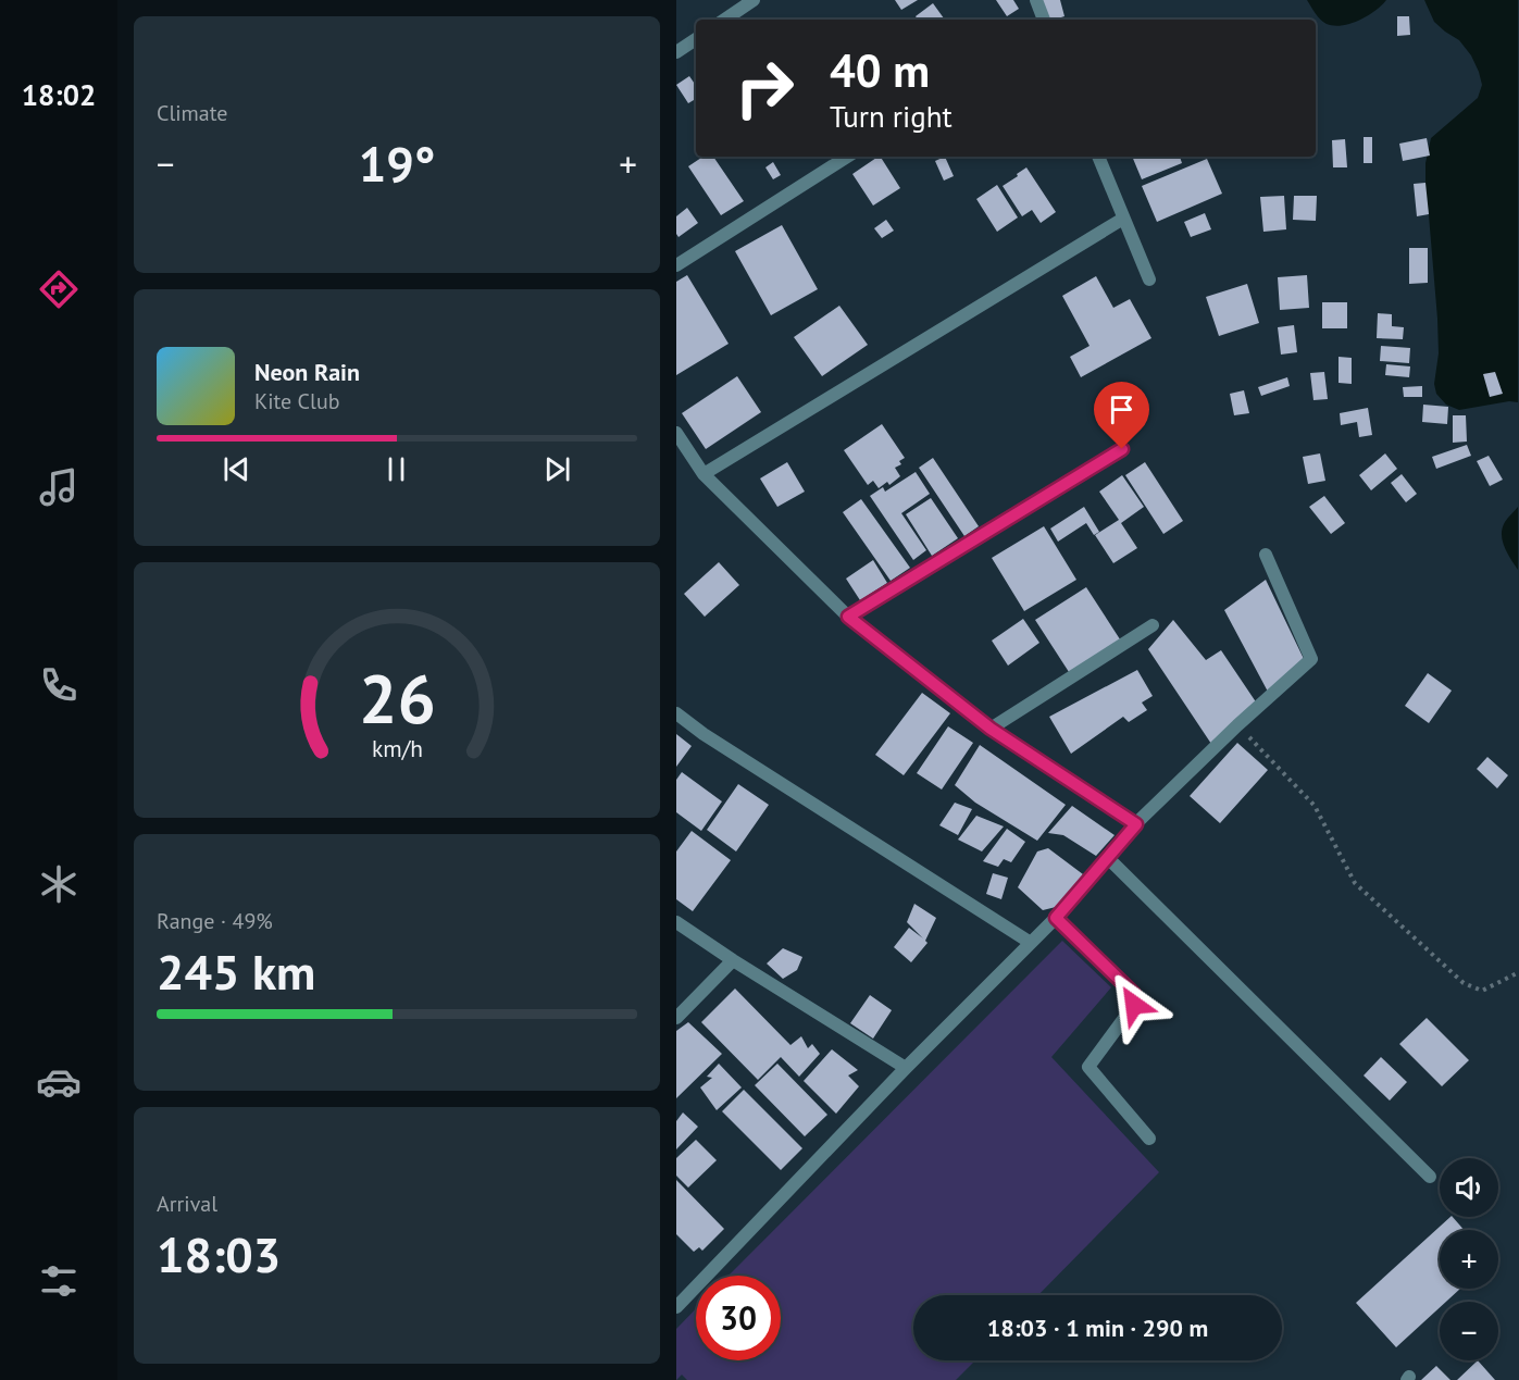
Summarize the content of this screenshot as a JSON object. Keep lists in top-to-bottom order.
{
  "page": {
    "tabs": "18:02",
    "tile": [
      "Climate",
      ["Range · 49%", "245 km"],
      ["Arrival", "18:03"]
    ],
    "turn": ["40 m", "Turn right"],
    "heat": ["−", "19°", "+"],
    "song": ["Neon Rain", "Kite Club"],
    "map_buttons": ["+", "−"],
    "limit": "30",
    "trip": "18:03 · 1 min · 290 m",
    "gauge": ["26", "km/h"]
  }
}
